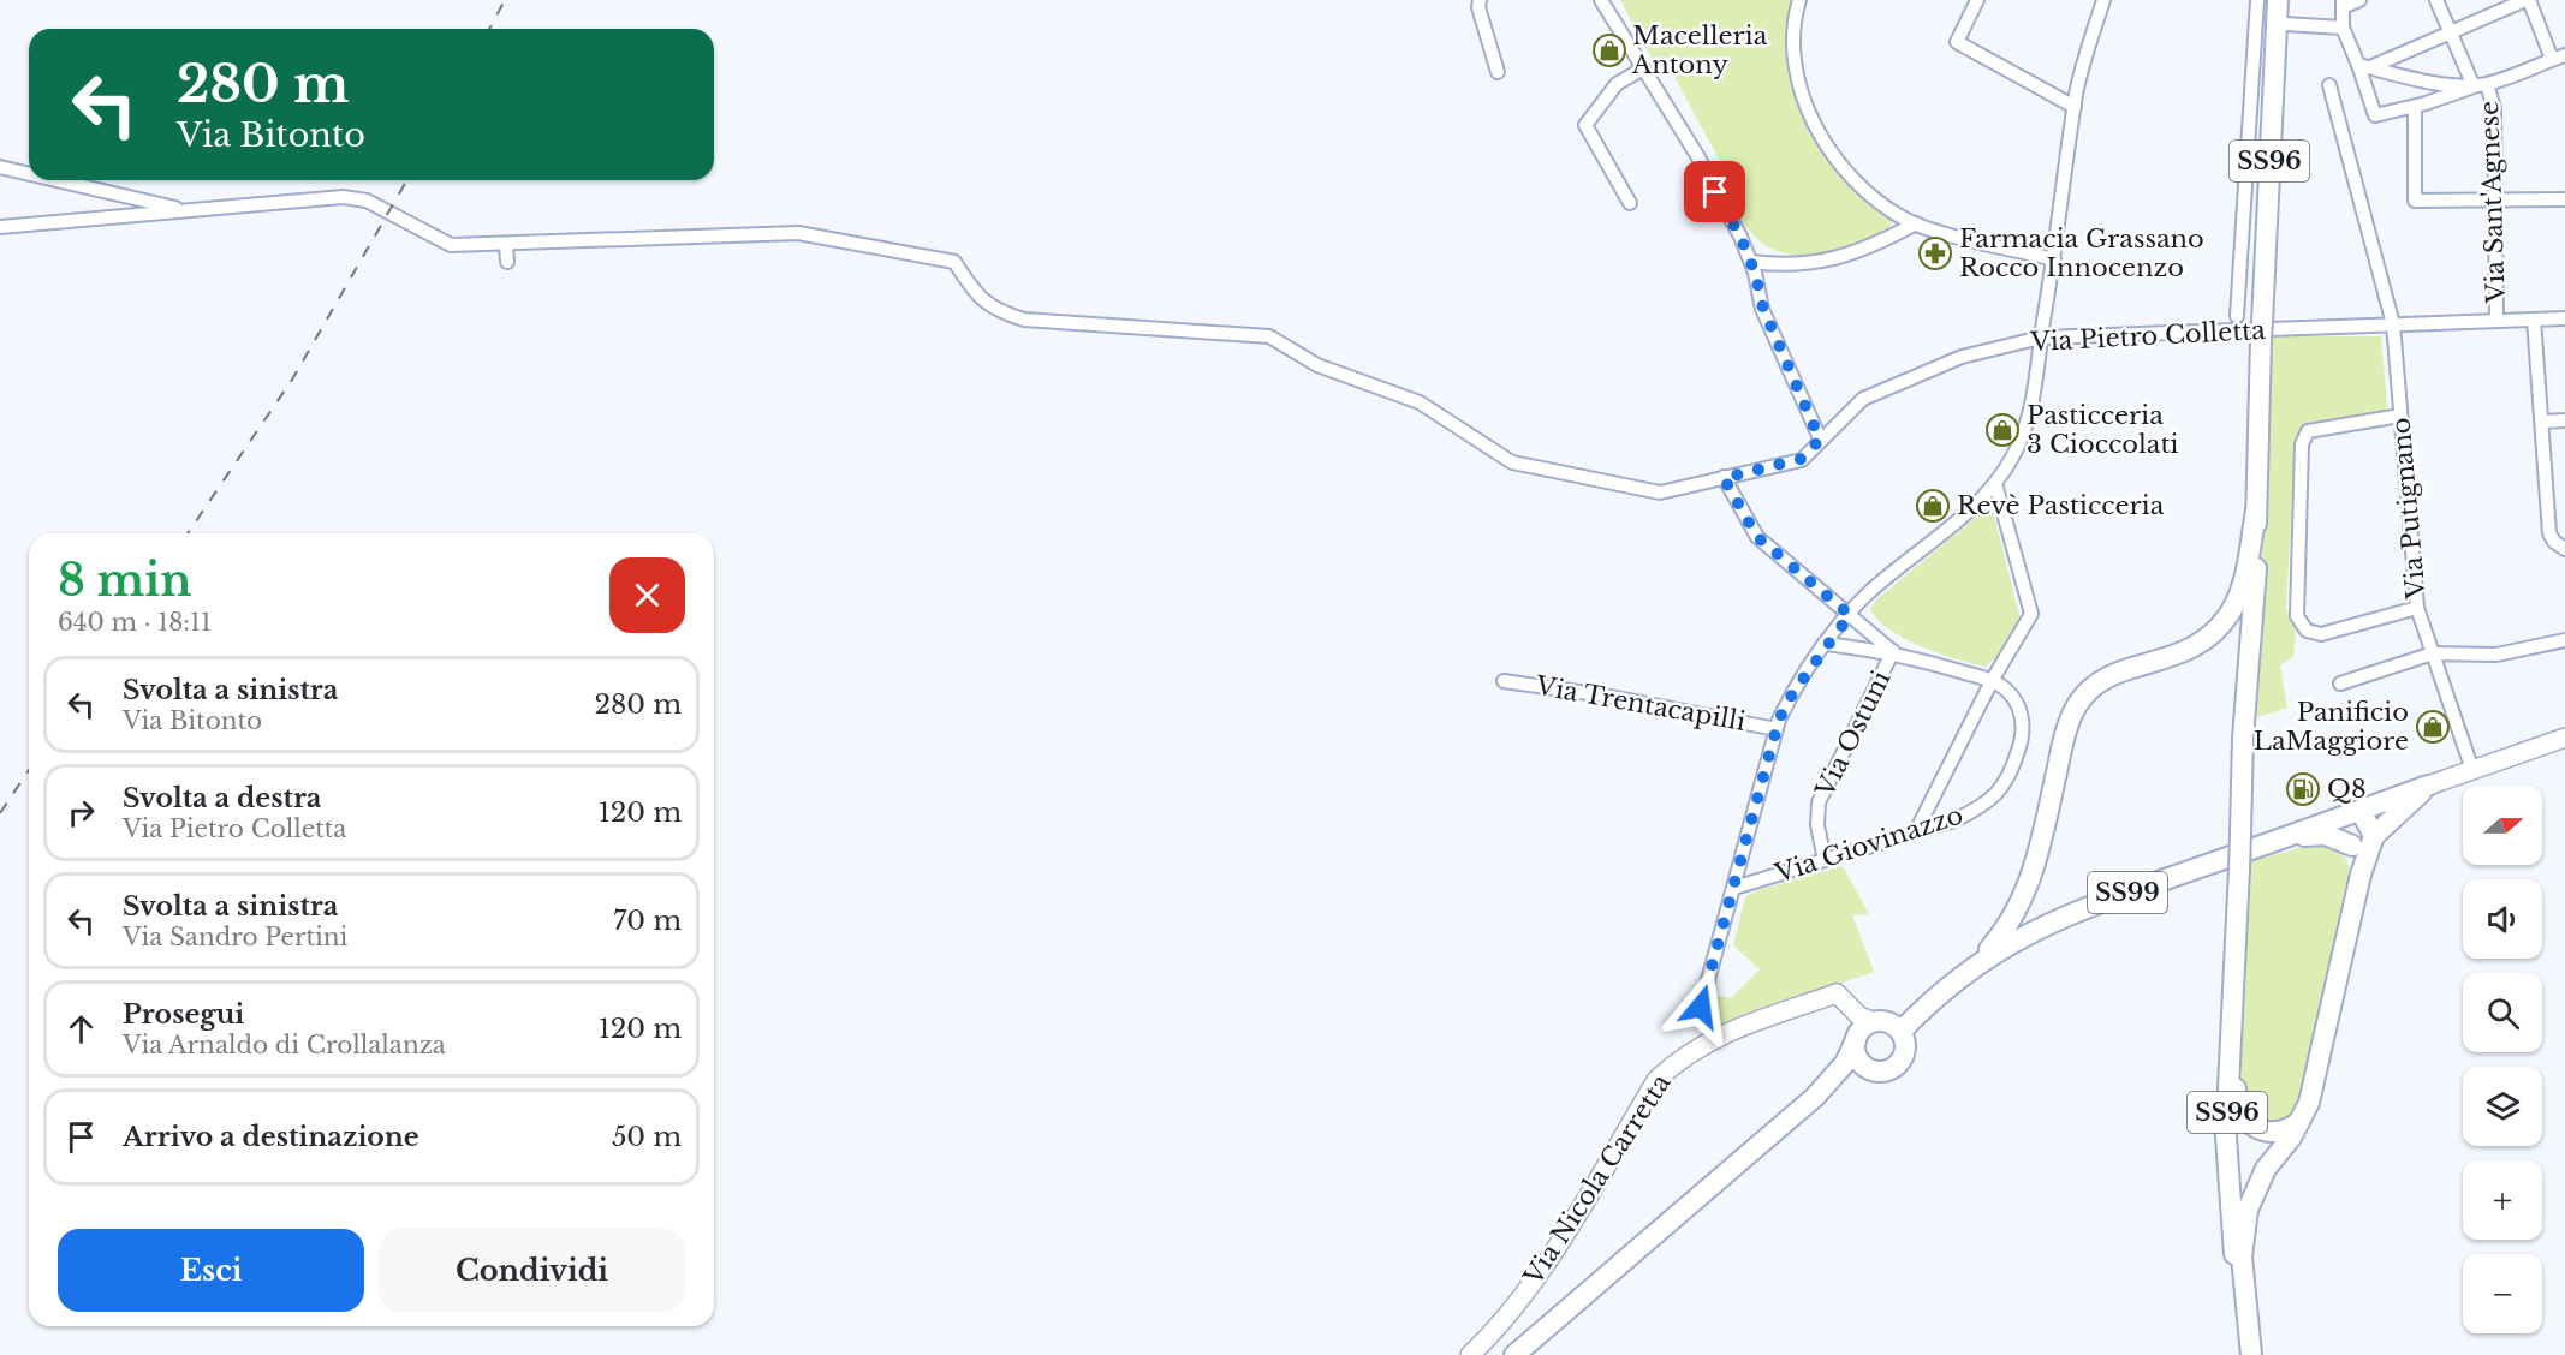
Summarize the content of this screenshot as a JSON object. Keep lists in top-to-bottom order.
{
  "streets": {
    "main road": ["SS96", "SS99"],
    "street": [
      "Via Sant'Agnese",
      "Via Pietro Colletta",
      "Via Putignano",
      "Via Trentacapilli",
      "Via Ostuni",
      "Via Giovinazzo",
      "Via Nicola Carretta"
    ]
  },
  "crossings": [
    ["Via Sant'Agnese", "Via Pietro Colletta"],
    ["Via Pietro Colletta", "Via Putignano"],
    ["Via Pietro Colletta", "Via Trentacapilli"],
    ["Via Trentacapilli", "Via Giovinazzo"],
    ["Via Trentacapilli", "Via Nicola Carretta"],
    ["Via Ostuni", "Via Giovinazzo"]
  ],
  "places": {
    "shop": [
      "Macelleria Antony",
      "Pasticceria 3 Cioccolati",
      "Revè Pasticceria",
      "Panificio LaMaggiore"
    ],
    "pharmacy": ["Farmacia Grassano Rocco Innocenzo"],
    "fuel station": ["Q8"]
  },
  "north": "right",
  "page": {
    "turn": ["280 m", "Via Bitonto"],
    "heading": ["8 min", "640 m · 18:11"],
    "list": [
      {
        "name": "Svolta a sinistra",
        "note": "Via Bitonto",
        "value": "280 m"
      },
      {
        "name": "Svolta a destra",
        "note": "Via Pietro Colletta",
        "value": "120 m"
      },
      {
        "name": "Svolta a sinistra",
        "note": "Via Sandro Pertini",
        "value": "70 m"
      },
      {
        "name": "Prosegui",
        "note": "Via Arnaldo di Crollalanza",
        "value": "120 m"
      },
      {
        "name": "Arrivo a destinazione",
        "value": "50 m"
      }
    ],
    "map_buttons": ["+", "−"],
    "buttons": ["Esci", "Condividi"]
  }
}
